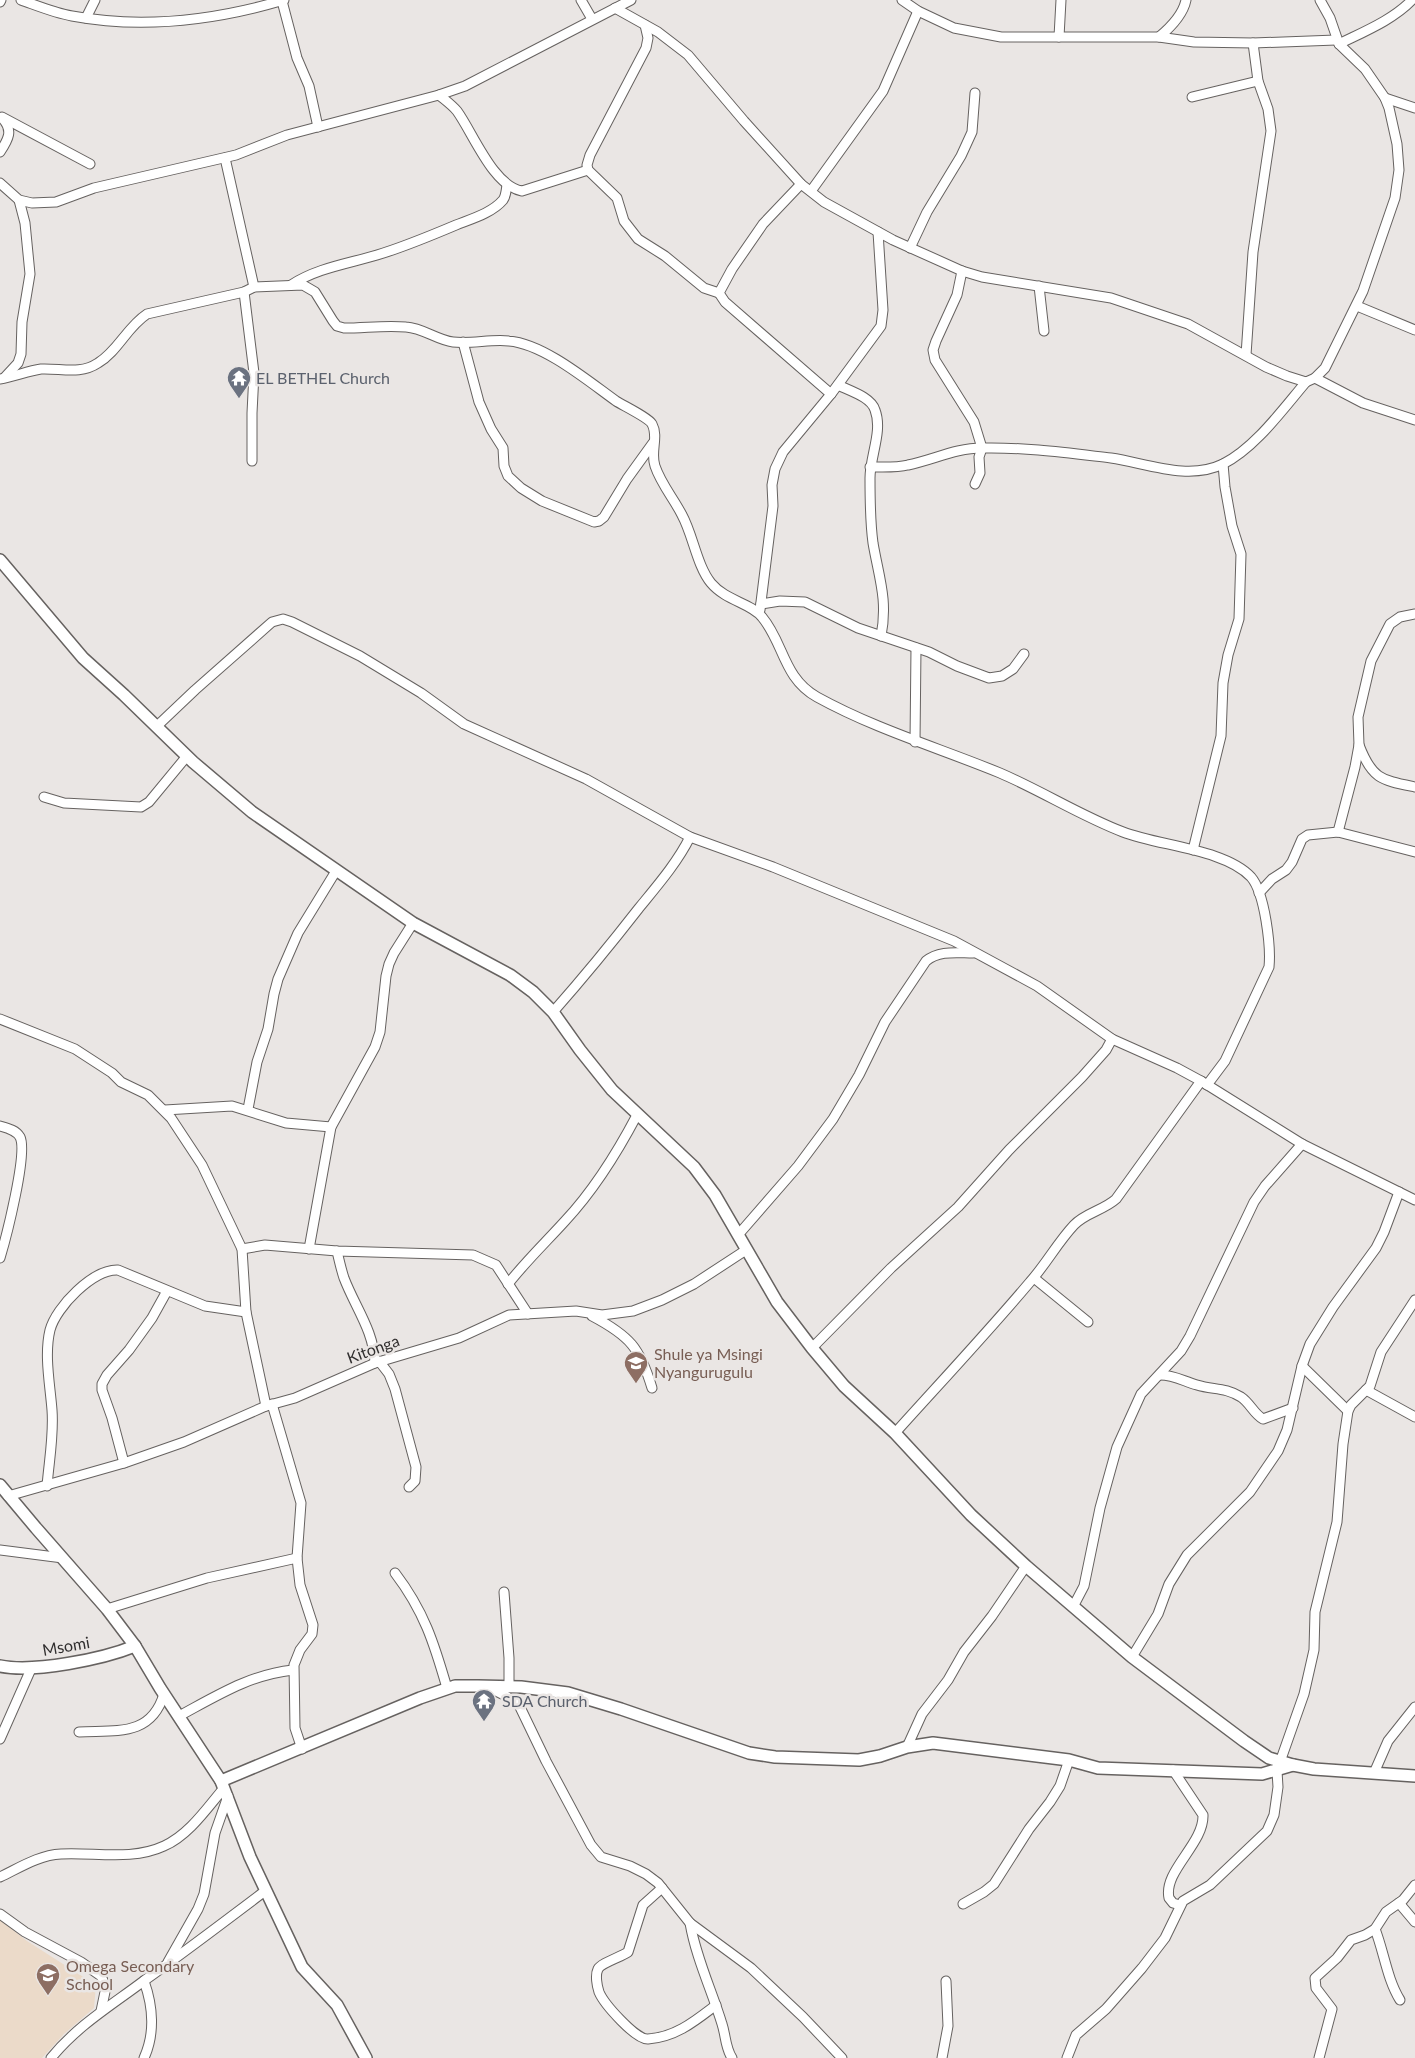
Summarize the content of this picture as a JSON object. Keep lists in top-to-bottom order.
{
  "streets": {
    "street": ["Kitonga", "Msomi"]
  },
  "places": {
    "temple": ["EL BETHEL Church", "SDA Church"],
    "school or university": ["Shule ya Msingi Nyangurugulu", "Omega Secondary School"]
  }
}
